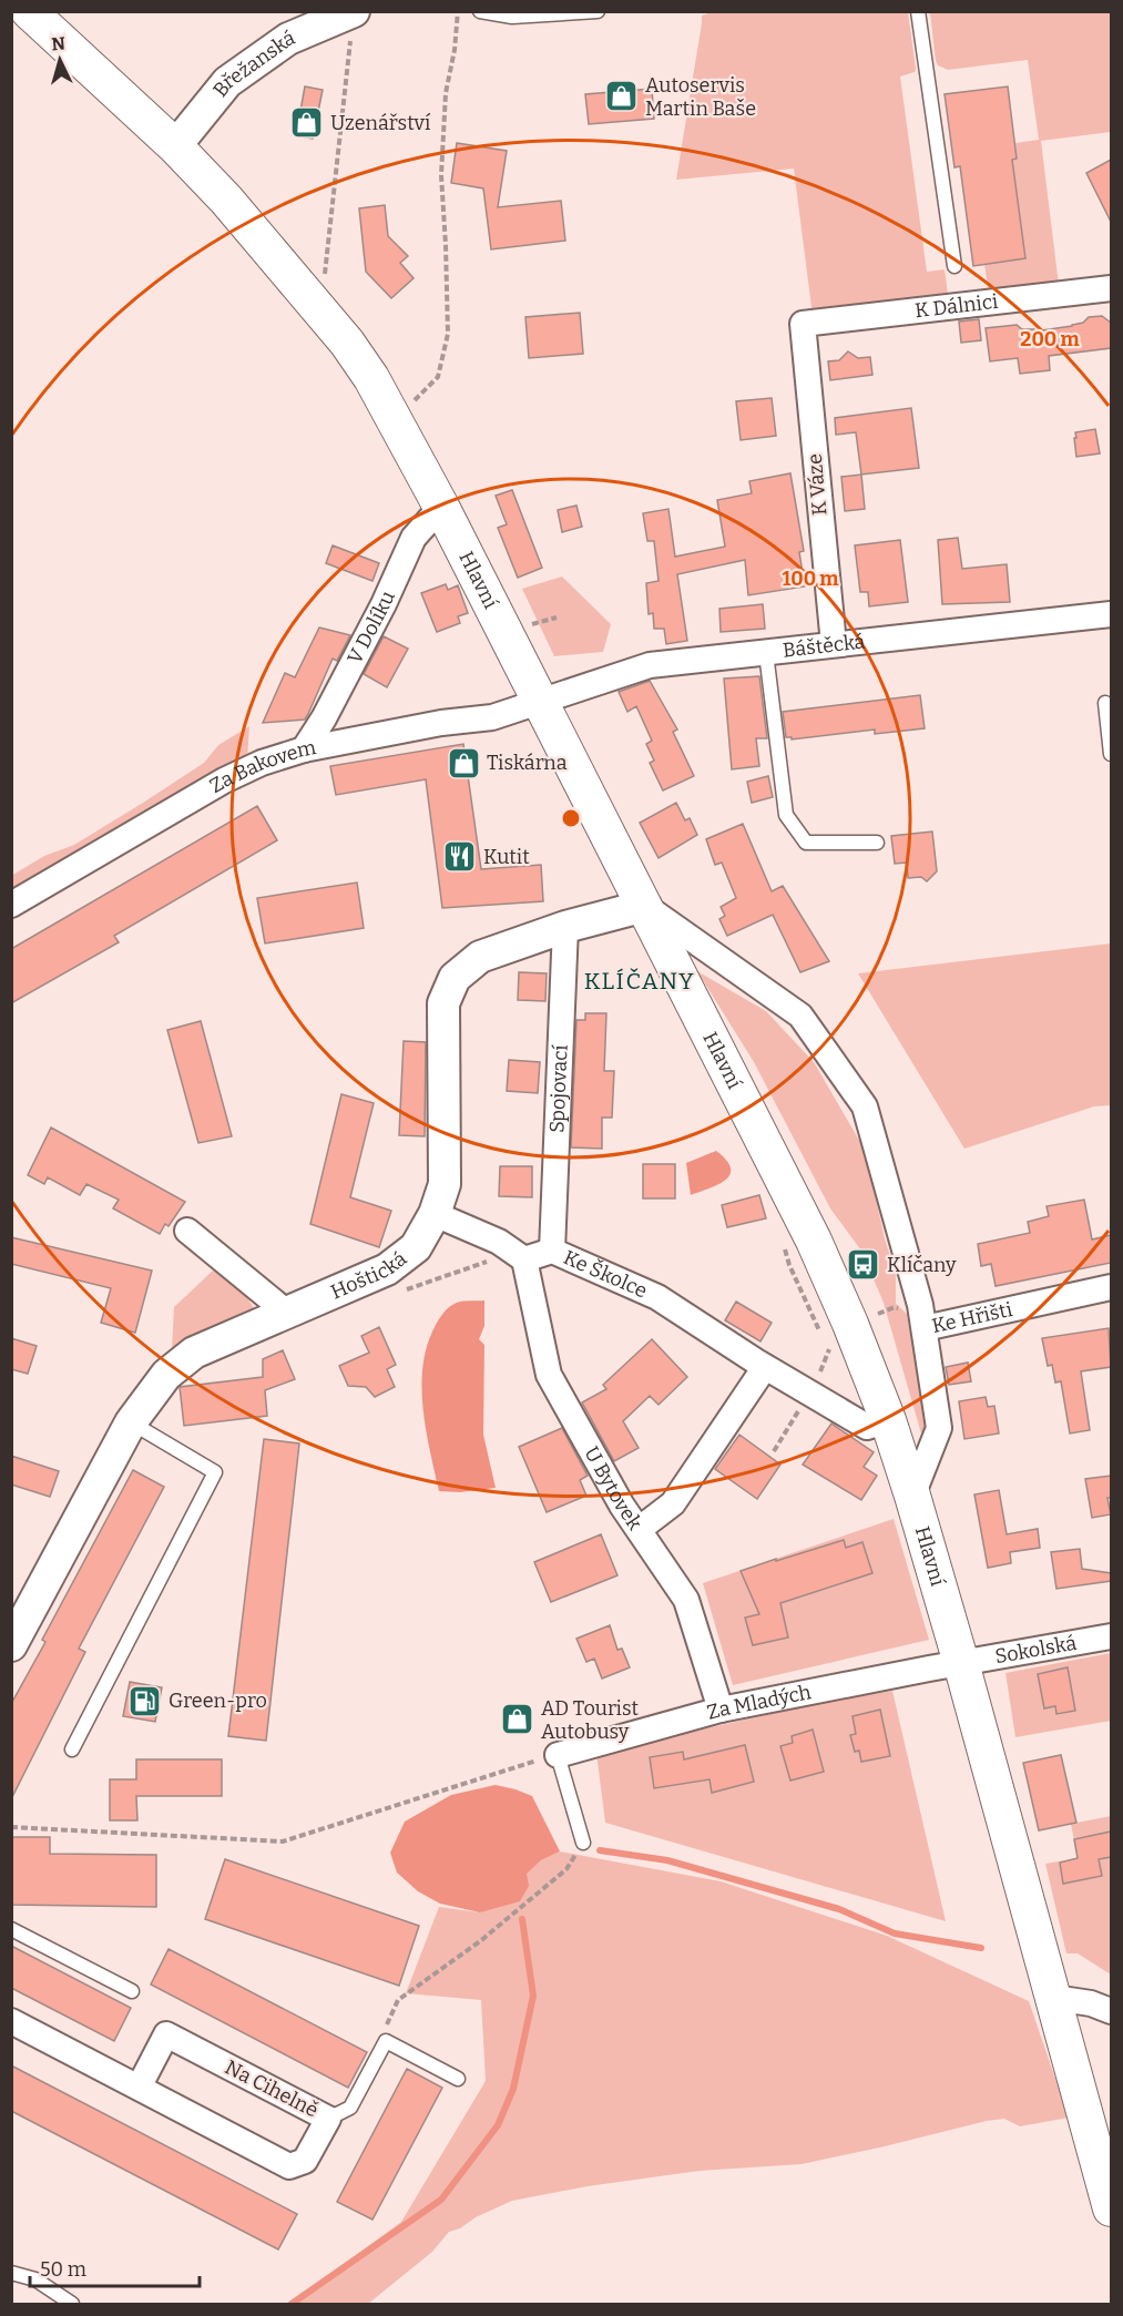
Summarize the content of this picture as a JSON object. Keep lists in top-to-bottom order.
{
  "streets": {
    "main road": ["Hlavní"],
    "street": [
      "Břežanská",
      "K Dálnici",
      "K Váze",
      "V Dolíku",
      "Báštěcká",
      "Za Bakovem",
      "Spojovací",
      "Hoštická",
      "Ke Školce",
      "Ke Hřišti",
      "U Bytovek",
      "Sokolská",
      "Za Mladých",
      "Na Cihelně"
    ]
  },
  "crossings": [
    ["Břežanská", "Hlavní"],
    ["K Dálnici", "K Váze"],
    ["K Váze", "Báštěcká"],
    ["Hlavní", "V Dolíku"],
    ["Hlavní", "Báštěcká"],
    ["Hlavní", "Za Bakovem"],
    ["Hlavní", "Hoštická"],
    ["Hlavní", "Ke Školce"],
    ["Hlavní", "Ke Hřišti"],
    ["Hlavní", "Sokolská"],
    ["Hlavní", "Za Mladých"],
    ["V Dolíku", "Za Bakovem"],
    ["Báštěcká", "Za Bakovem"],
    ["Spojovací", "Hoštická"],
    ["Spojovací", "Ke Školce"],
    ["Ke Školce", "U Bytovek"],
    ["U Bytovek", "Za Mladých"],
    ["Sokolská", "Za Mladých"]
  ],
  "districts": ["KLÍČANY"],
  "places": {
    "shop": [
      "Autoservis Martin Baše",
      "Uzenářství",
      "Tiskárna",
      "AD Tourist Autobusy"
    ],
    "restaurant": ["Kutit"],
    "bus stop": ["Klíčany"],
    "fuel station": ["Green-pro"]
  },
  "scale_bar": "50 m",
  "north": "top",
  "rings": ["200 m", "100 m"]
}
